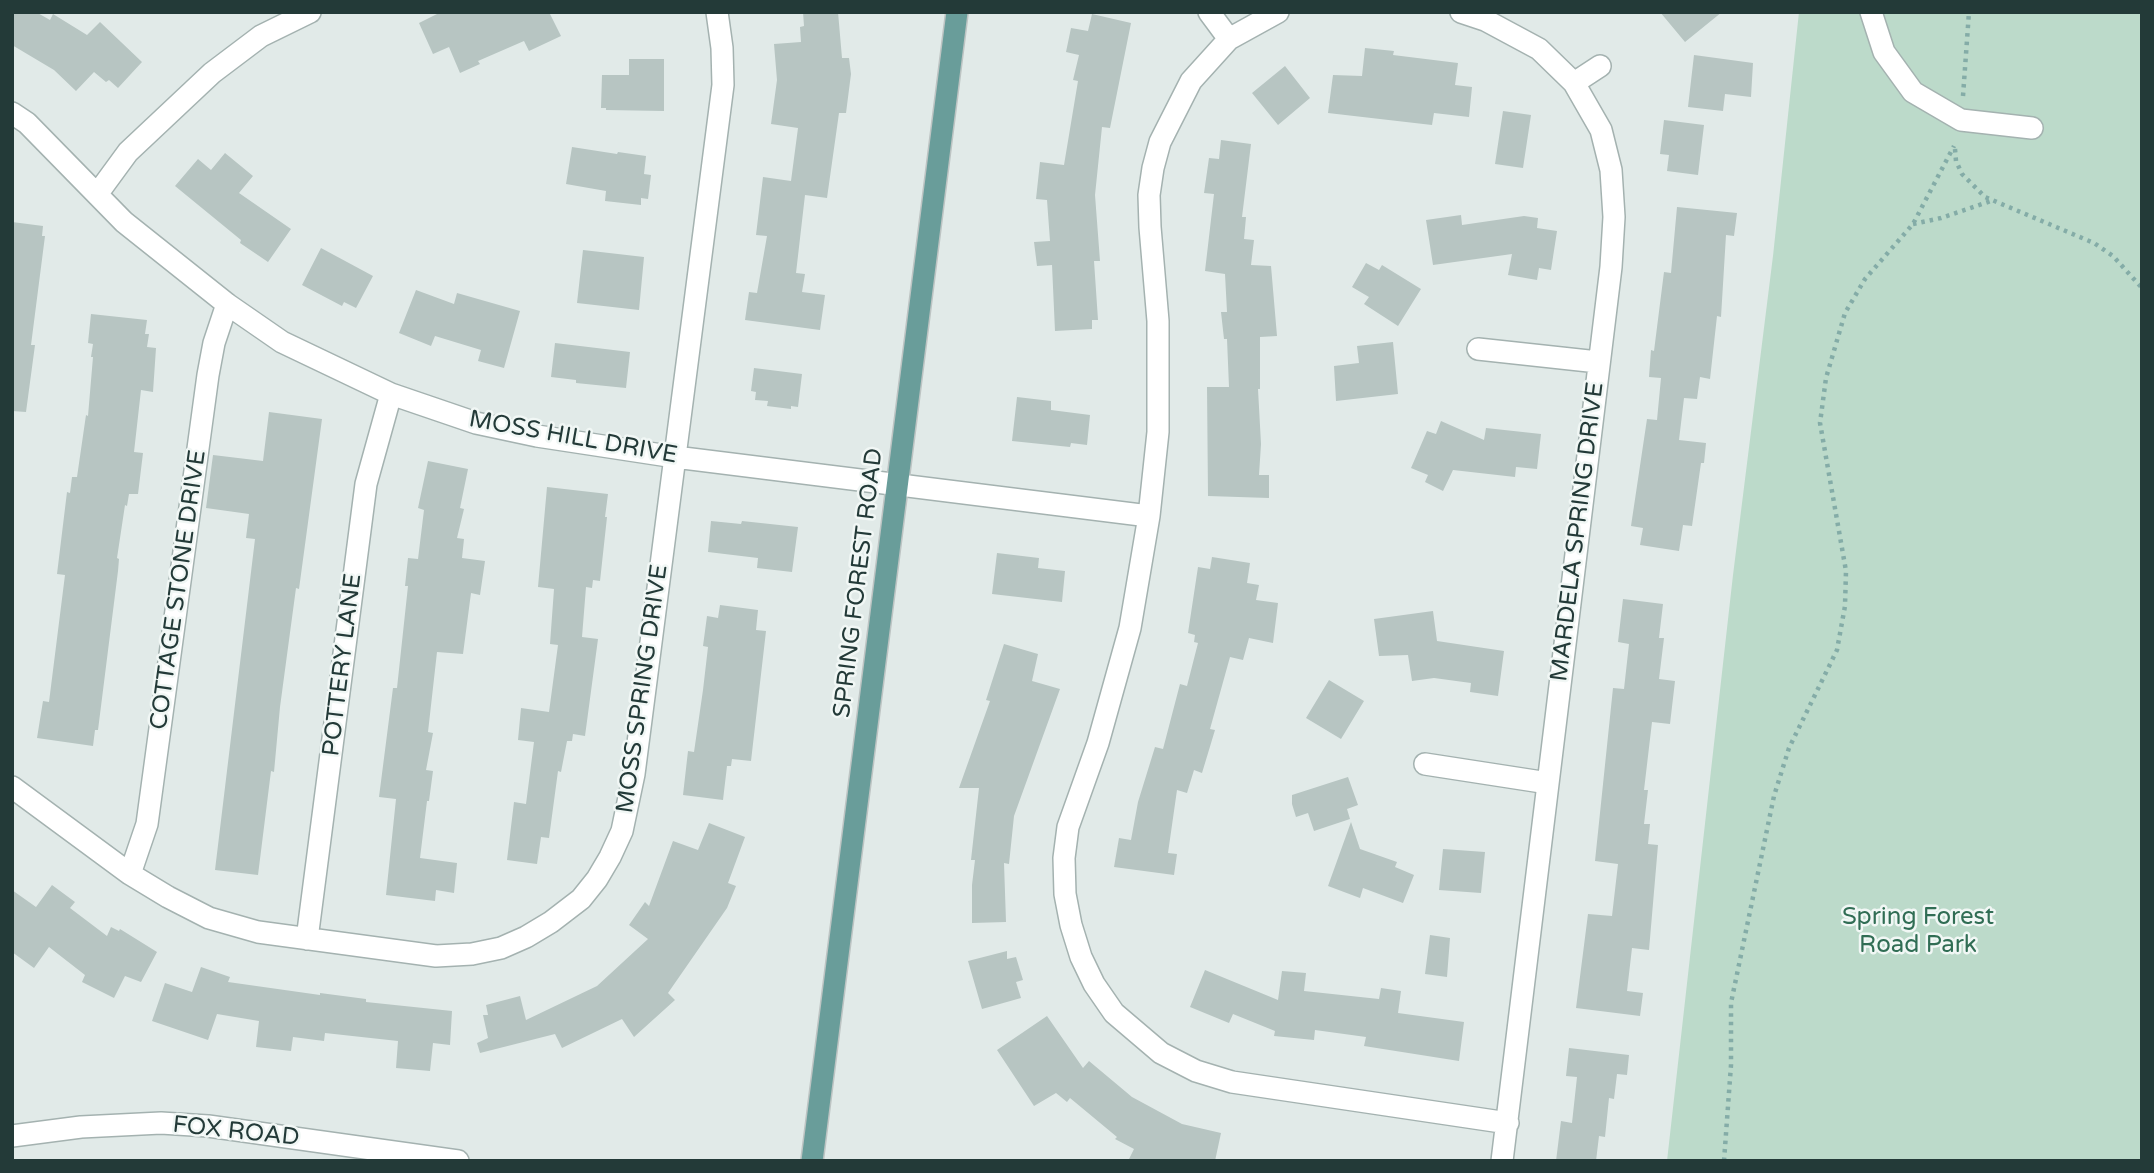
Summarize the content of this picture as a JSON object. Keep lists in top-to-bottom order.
{
  "streets": {
    "main road": ["SPRING FOREST ROAD"],
    "street": [
      "MOSS HILL DRIVE",
      "MARDELA SPRING DRIVE",
      "COTTAGE STONE DRIVE",
      "POTTERY LANE",
      "MOSS SPRING DRIVE",
      "FOX ROAD"
    ]
  },
  "crossings": [
    ["MOSS HILL DRIVE", "SPRING FOREST ROAD"],
    ["MOSS HILL DRIVE", "COTTAGE STONE DRIVE"],
    ["MOSS HILL DRIVE", "POTTERY LANE"],
    ["MOSS HILL DRIVE", "MOSS SPRING DRIVE"],
    ["COTTAGE STONE DRIVE", "MOSS SPRING DRIVE"],
    ["POTTERY LANE", "MOSS SPRING DRIVE"]
  ],
  "parks": ["Spring Forest Road Park"]
}
